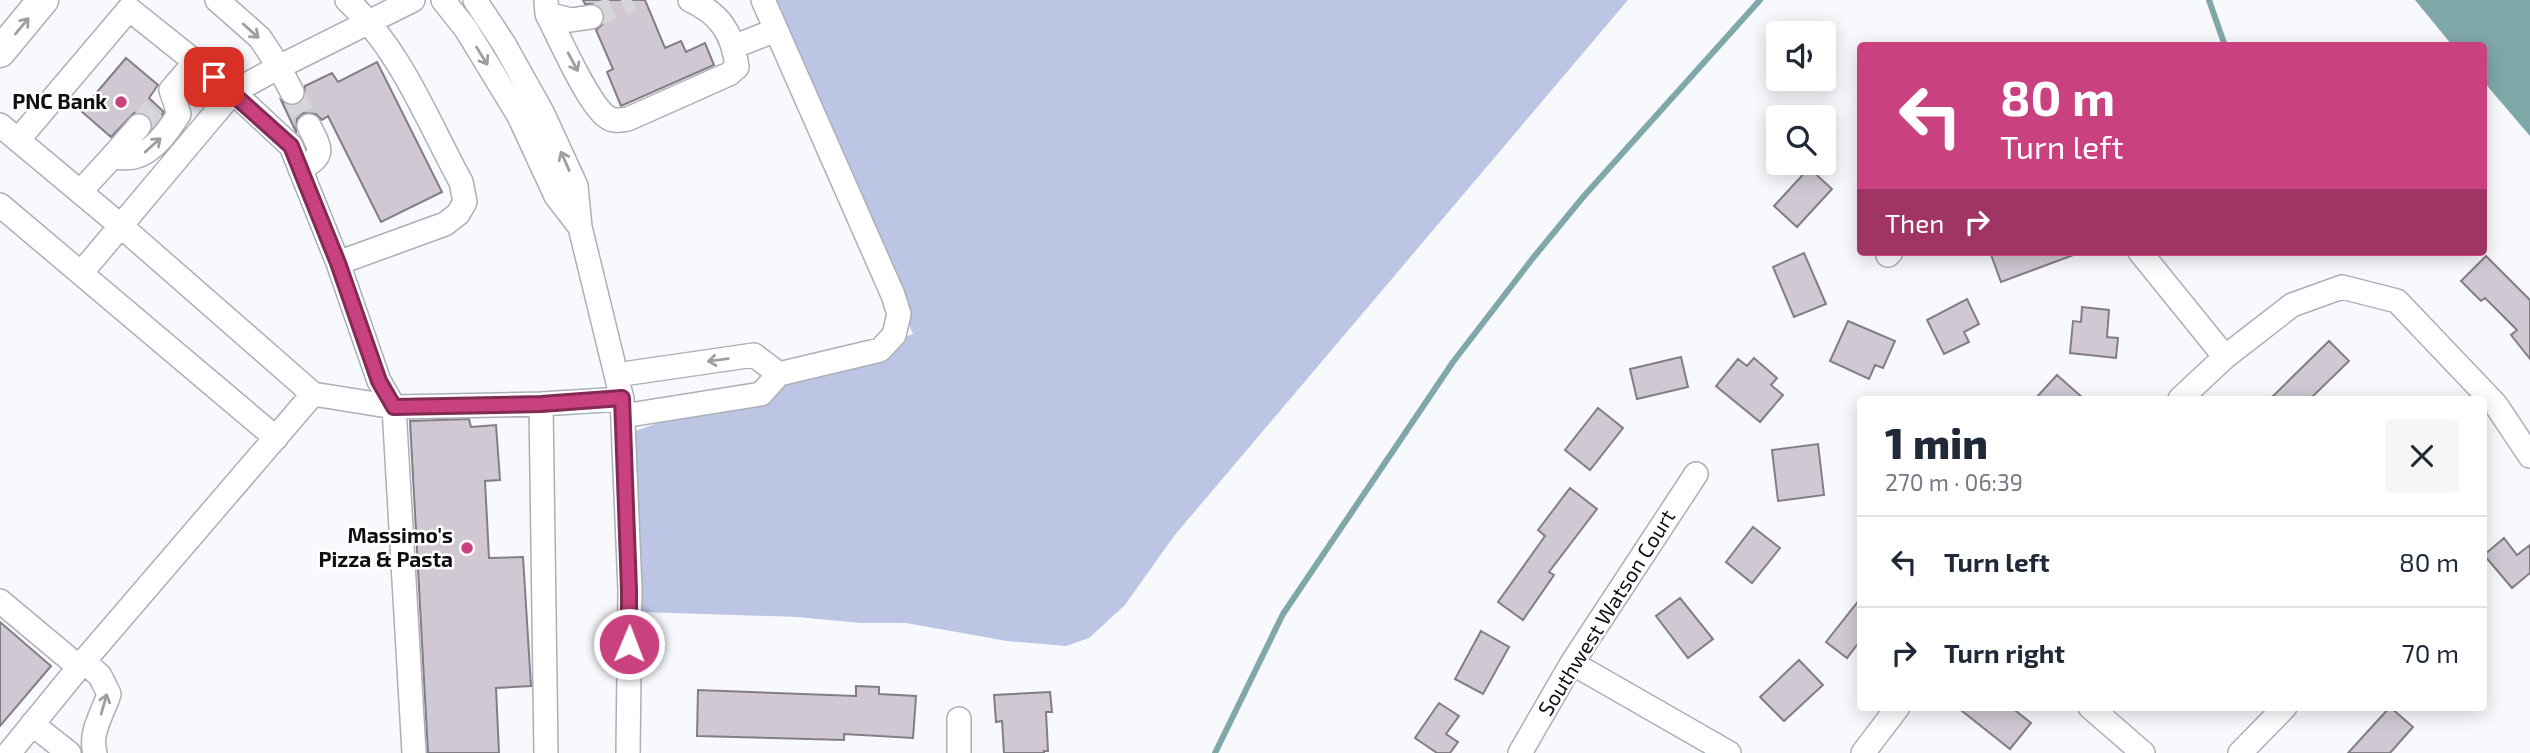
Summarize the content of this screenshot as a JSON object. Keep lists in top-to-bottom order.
{
  "streets": {
    "street": ["Southwest Watson Court"]
  },
  "places": ["PNC Bank", "Massimo's Pizza & Pasta"],
  "page": {
    "turn": ["80 m", "Turn left"],
    "then": "Then",
    "heading": ["1 min", "270 m · 06:39"],
    "list": [
      {
        "name": "Turn left",
        "value": "80 m"
      },
      {
        "name": "Turn right",
        "value": "70 m"
      }
    ]
  }
}
